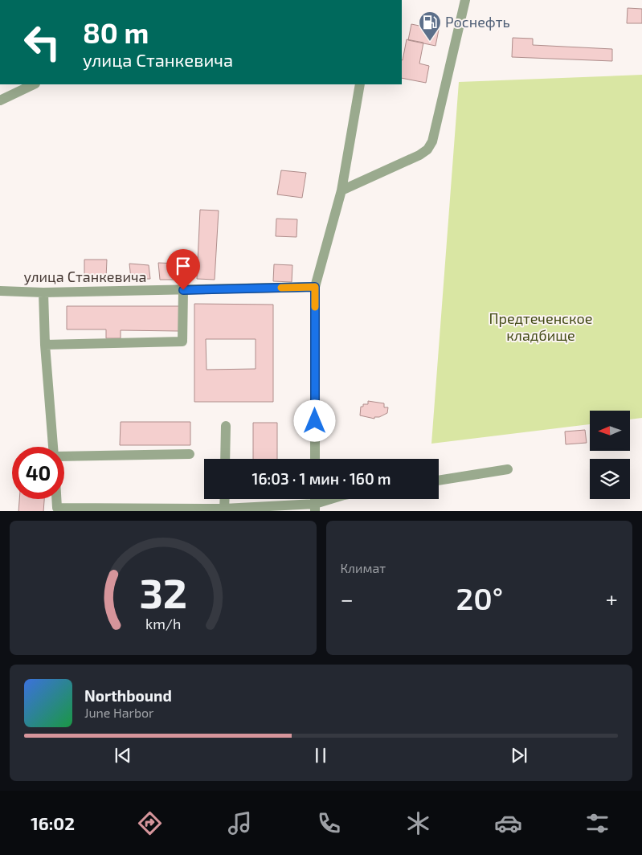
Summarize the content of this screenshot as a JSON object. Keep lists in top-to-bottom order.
{
  "streets": {
    "street": ["улица Станкевича"]
  },
  "parks": ["Предтеченское кладбище"],
  "places": {
    "fuel station": ["Роснефть"]
  },
  "north": "left",
  "page": {
    "turn": ["80 m", "улица Станкевича"],
    "limit": "40",
    "trip": "16:03 · 1 мин · 160 m",
    "tile": "Климат",
    "heat": ["−", "20°", "+"],
    "song": ["Northbound", "June Harbor"],
    "tabs": "16:02",
    "gauge": ["32", "km/h"]
  }
}
